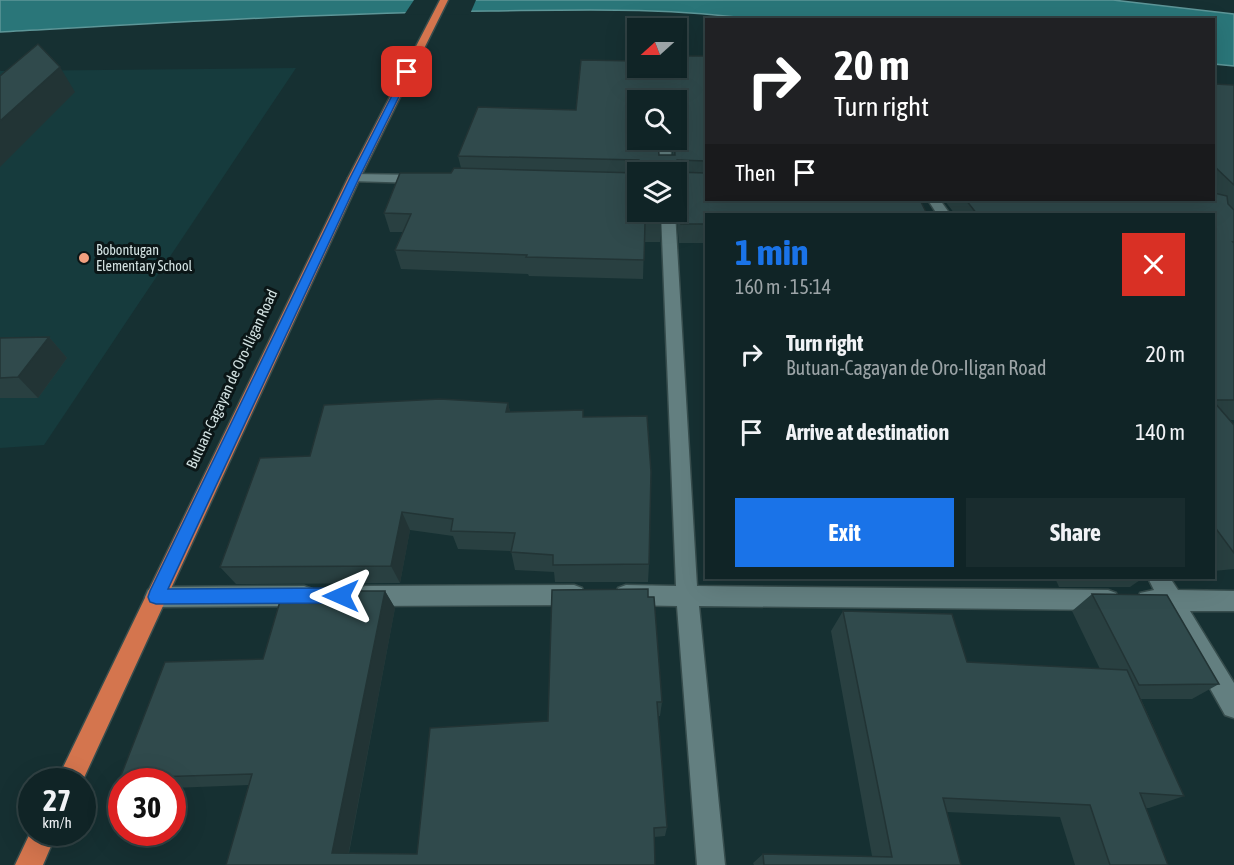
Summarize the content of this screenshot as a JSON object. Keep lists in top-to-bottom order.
{
  "streets": {
    "highway": ["Butuan-Cagayan de Oro-Iligan Road"]
  },
  "places": ["Bobontugan Elementary School"],
  "north": "left",
  "page": {
    "turn": ["20 m", "Turn right"],
    "then": "Then",
    "heading": ["1 min", "160 m · 15:14"],
    "list": [
      {
        "name": "Turn right",
        "note": "Butuan-Cagayan de Oro-Iligan Road",
        "value": "20 m"
      },
      {
        "name": "Arrive at destination",
        "value": "140 m"
      }
    ],
    "buttons": ["Exit", "Share"],
    "speed": "27 km/h",
    "limit": "30"
  }
}
